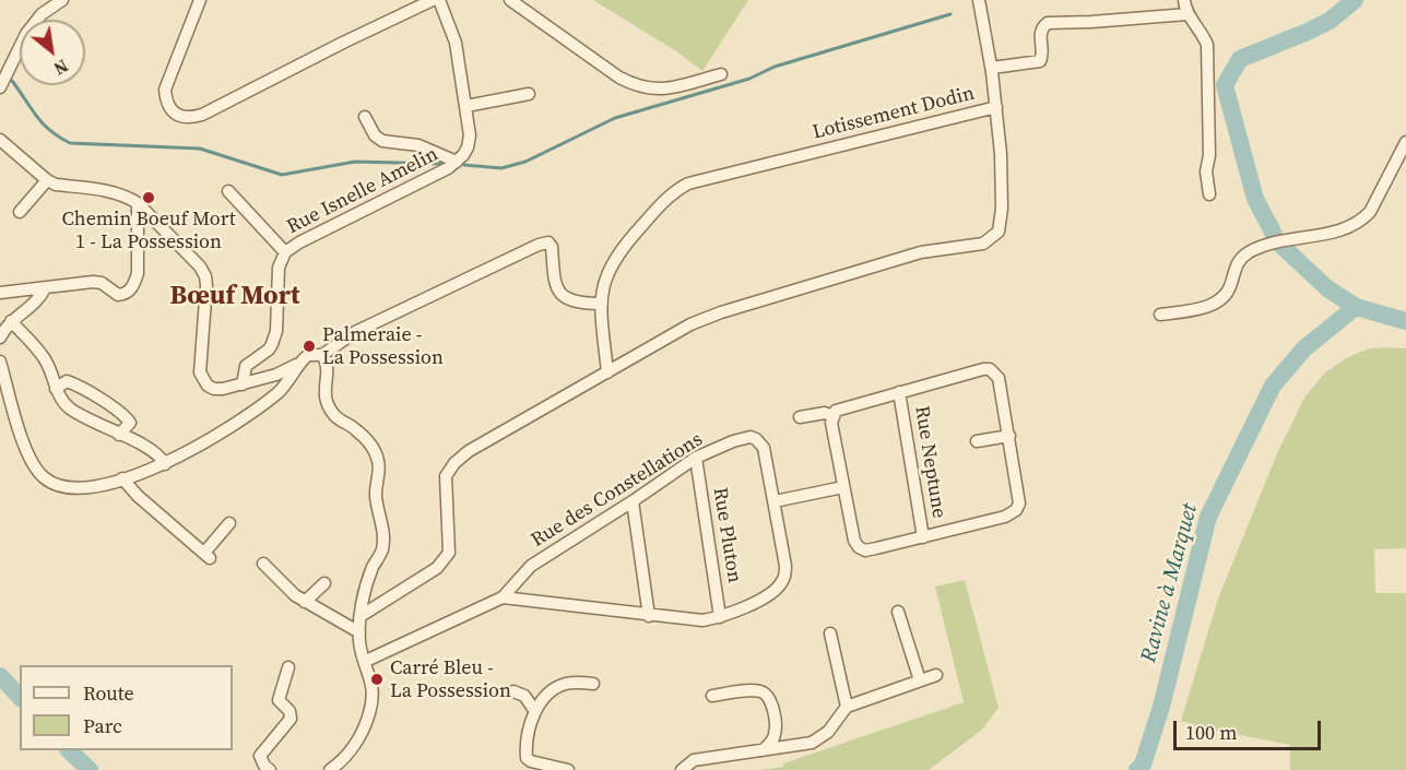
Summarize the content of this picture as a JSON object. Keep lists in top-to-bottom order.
{
  "streets": {
    "street": [
      "Lotissement Dodin",
      "Rue Isnelle Amelin",
      "Rue Neptune",
      "Rue des Constellations",
      "Rue Pluton"
    ]
  },
  "crossings": [
    ["Rue des Constellations", "Rue Pluton"]
  ],
  "districts": ["Bœuf Mort"],
  "water": ["Ravine à Marquet"],
  "places": ["Chemin Boeuf Mort 1 - La Possession", "Palmeraie - La Possession", "Carré Bleu - La Possession"],
  "legend": ["Route", "Parc"],
  "scale_bar": "100 m",
  "north": "bottom right"
}
